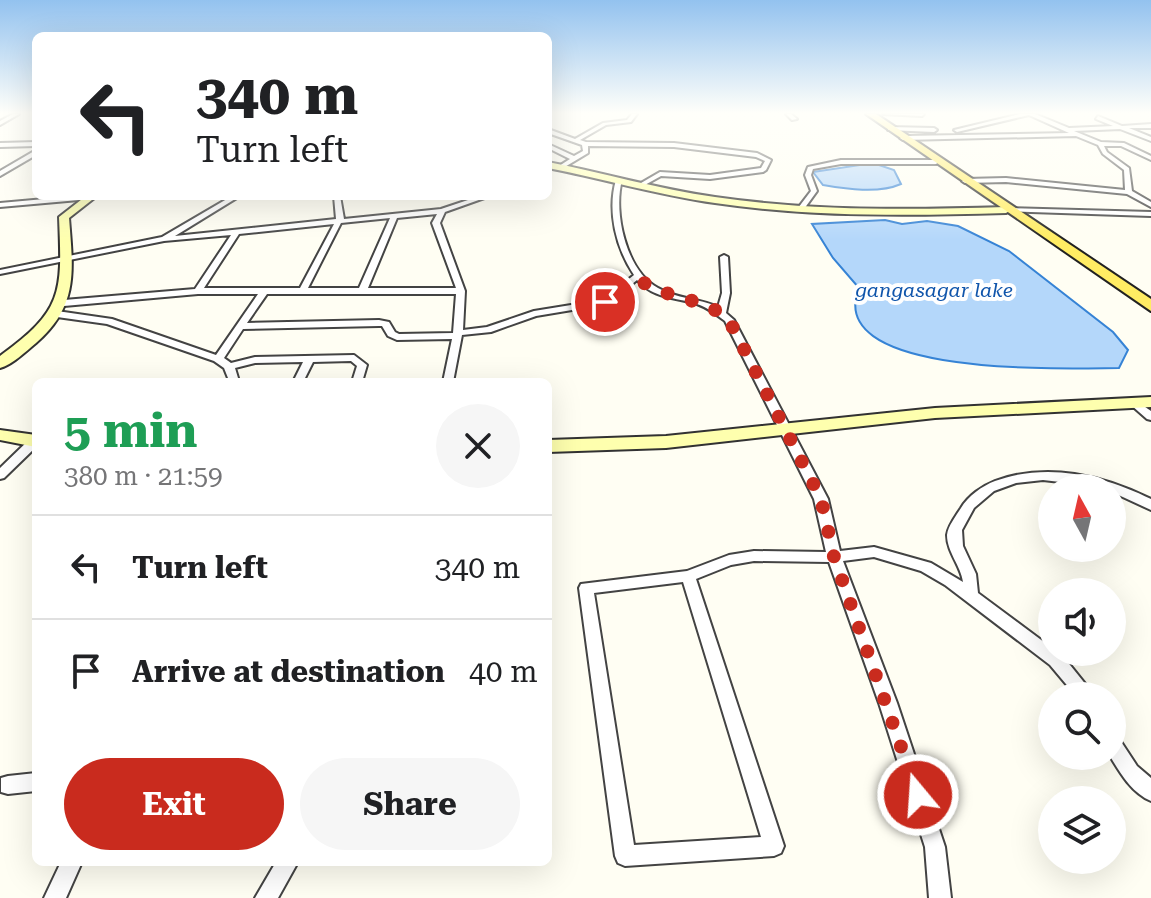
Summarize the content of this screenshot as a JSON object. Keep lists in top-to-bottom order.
{
  "water": ["gangasagar lake"],
  "north": "top",
  "page": {
    "turn": ["340 m", "Turn left"],
    "heading": ["5 min", "380 m · 21:59"],
    "list": [
      {
        "name": "Turn left",
        "value": "340 m"
      },
      {
        "name": "Arrive at destination",
        "value": "40 m"
      }
    ],
    "buttons": ["Exit", "Share"]
  }
}
